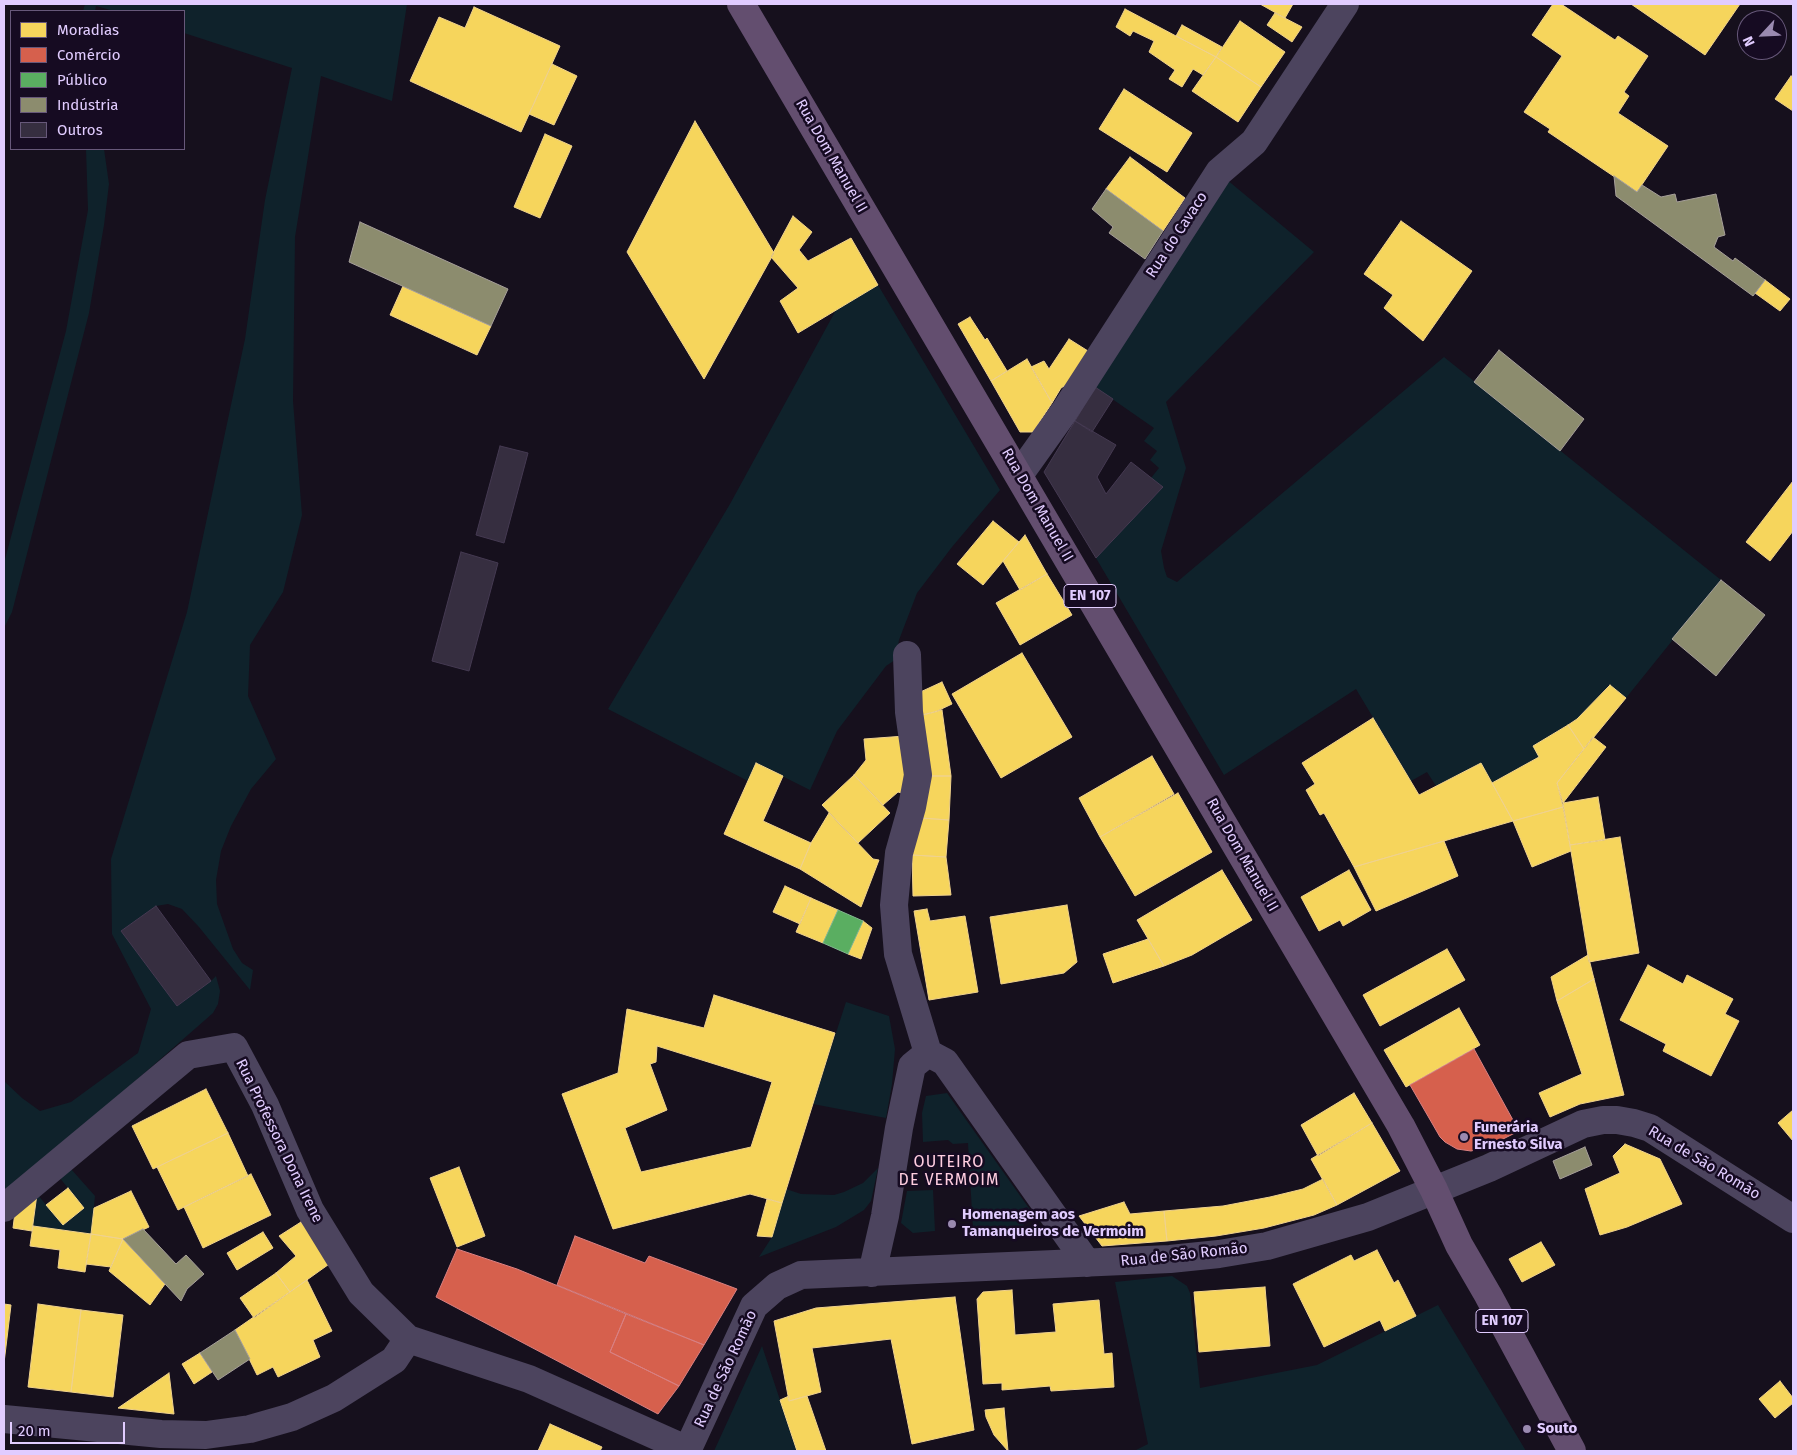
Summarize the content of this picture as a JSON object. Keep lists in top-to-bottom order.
{
  "streets": {
    "main road": ["Rua Dom Manuel II", "EN 107"],
    "street": ["Rua do Cavaco", "Rua Professora Dona Irene", "Rua de São Romão"]
  },
  "crossings": [
    ["Rua Dom Manuel II", "Rua do Cavaco"],
    ["Rua Dom Manuel II", "EN 107"],
    ["Rua Dom Manuel II", "Rua de São Romão"],
    ["EN 107", "Rua de São Romão"],
    ["Rua Professora Dona Irene", "Rua de São Romão"]
  ],
  "districts": ["OUTEIRO DE VERMOIM"],
  "places": ["Funerária Ernesto Silva", "Homenagem aos Tamanqueiros de Vermoim", "Souto"],
  "legend": [
    "Moradias",
    "Comércio",
    "Público",
    "Indústria",
    "Outros"
  ],
  "scale_bar": "20 m",
  "north": "bottom left"
}
